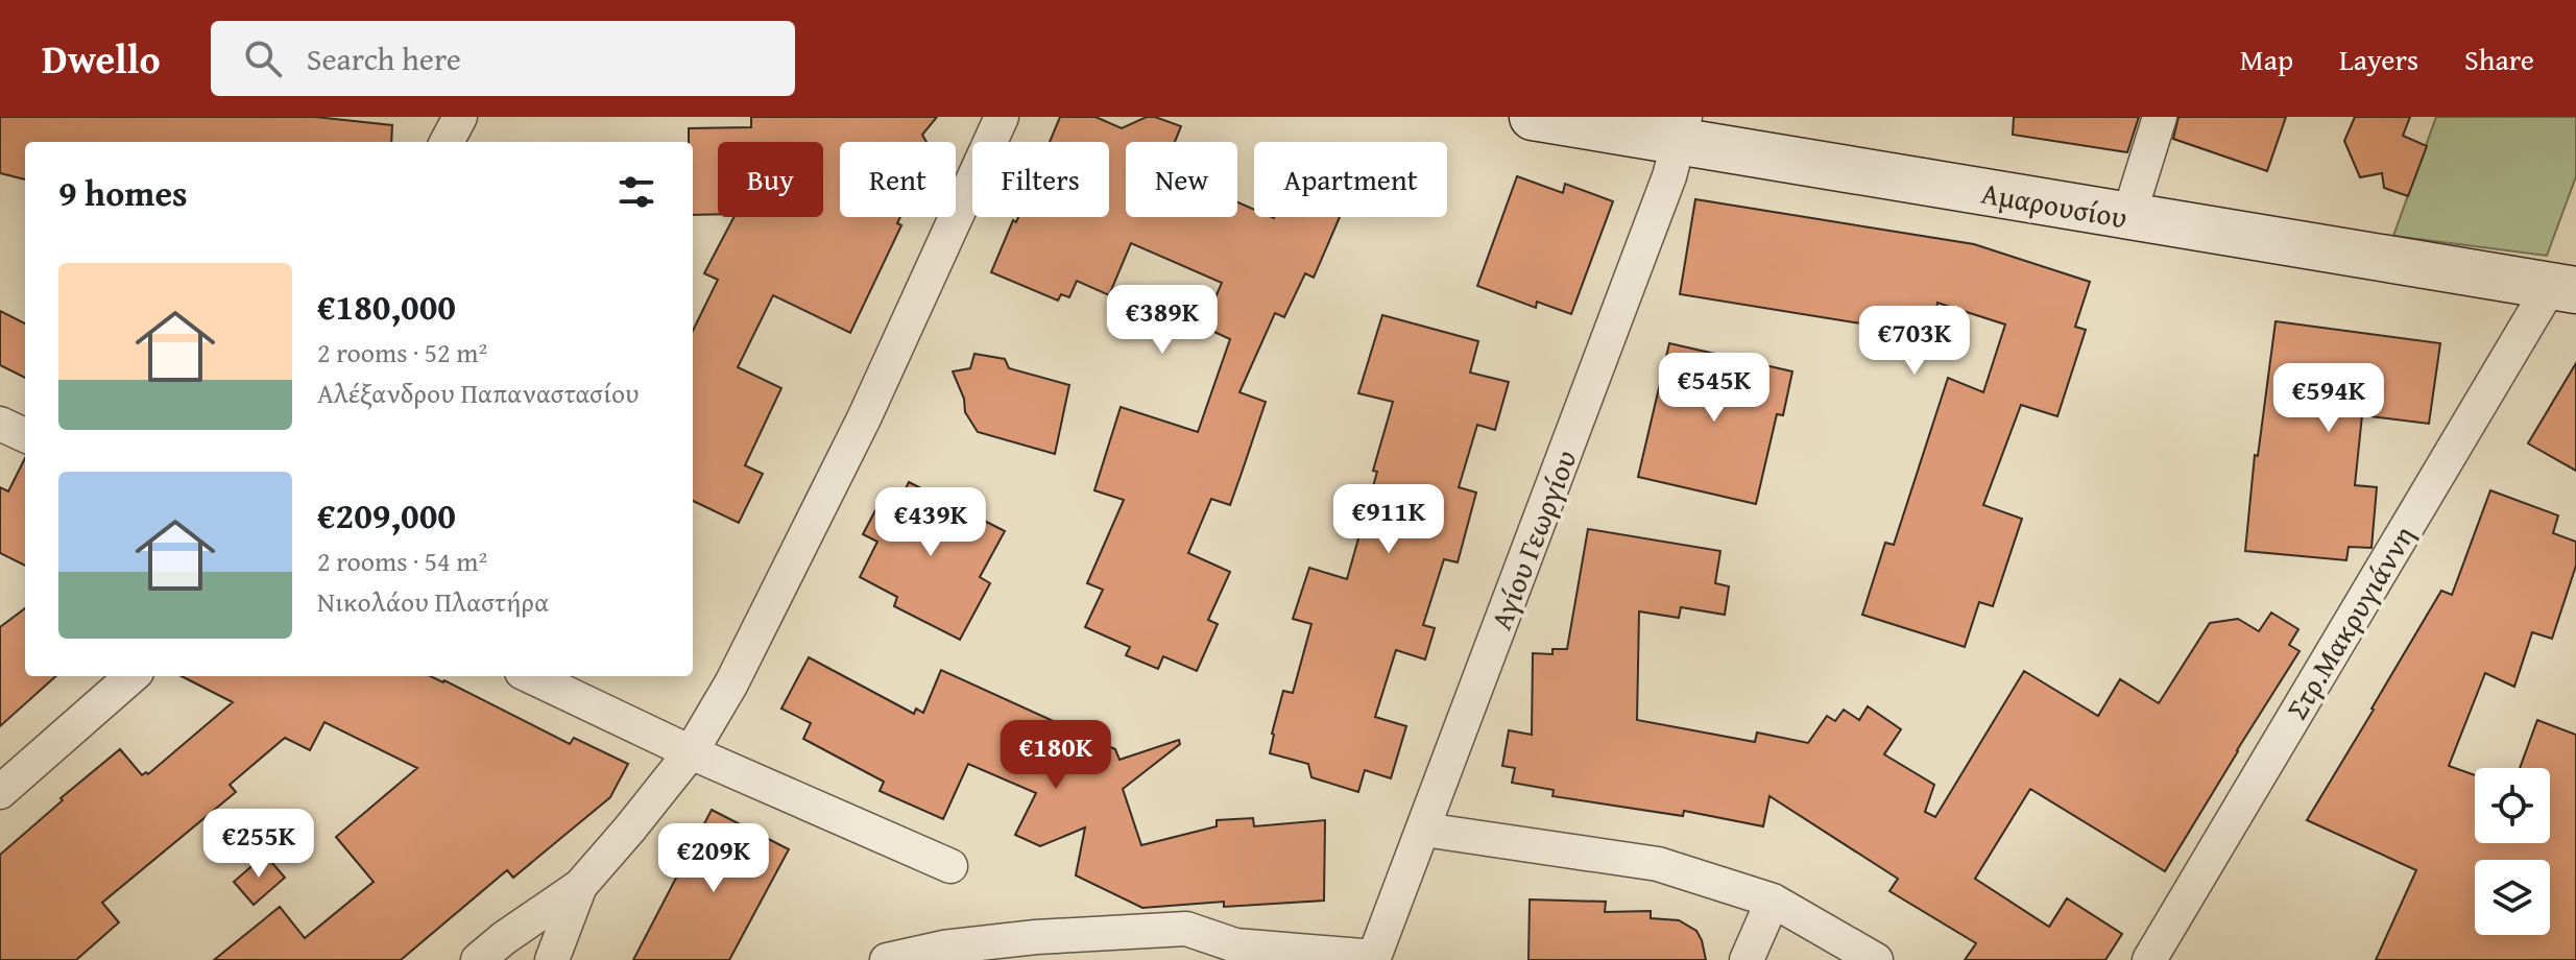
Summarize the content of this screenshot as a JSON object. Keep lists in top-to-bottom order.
{
  "streets": {
    "main road": ["Αμαρουσίου"],
    "street": ["Αγίου Γεωργίου", "Στρ.Μακρυγιάννη"]
  },
  "crossings": [
    ["Αμαρουσίου", "Αγίου Γεωργίου"],
    ["Αμαρουσίου", "Στρ.Μακρυγιάννη"]
  ],
  "page": {
    "header": "Dwello",
    "search": "Search here",
    "nav": ["Map", "Layers", "Share"],
    "chip": [
      "Buy",
      "Rent",
      "Filters",
      "New",
      "Apartment"
    ],
    "heading": "9 homes",
    "list": [
      {
        "name": "€180,000",
        "note": "2 rooms · 52 m² · Αλέξανδρου Παπαναστασίου"
      },
      {
        "name": "€209,000",
        "note": "2 rooms · 54 m² · Νικολάου Πλαστήρα"
      }
    ],
    "price": [
      "€389K",
      "€703K",
      "€545K",
      "€594K",
      "€911K",
      "€439K",
      "€180K",
      "€255K",
      "€209K"
    ]
  }
}
